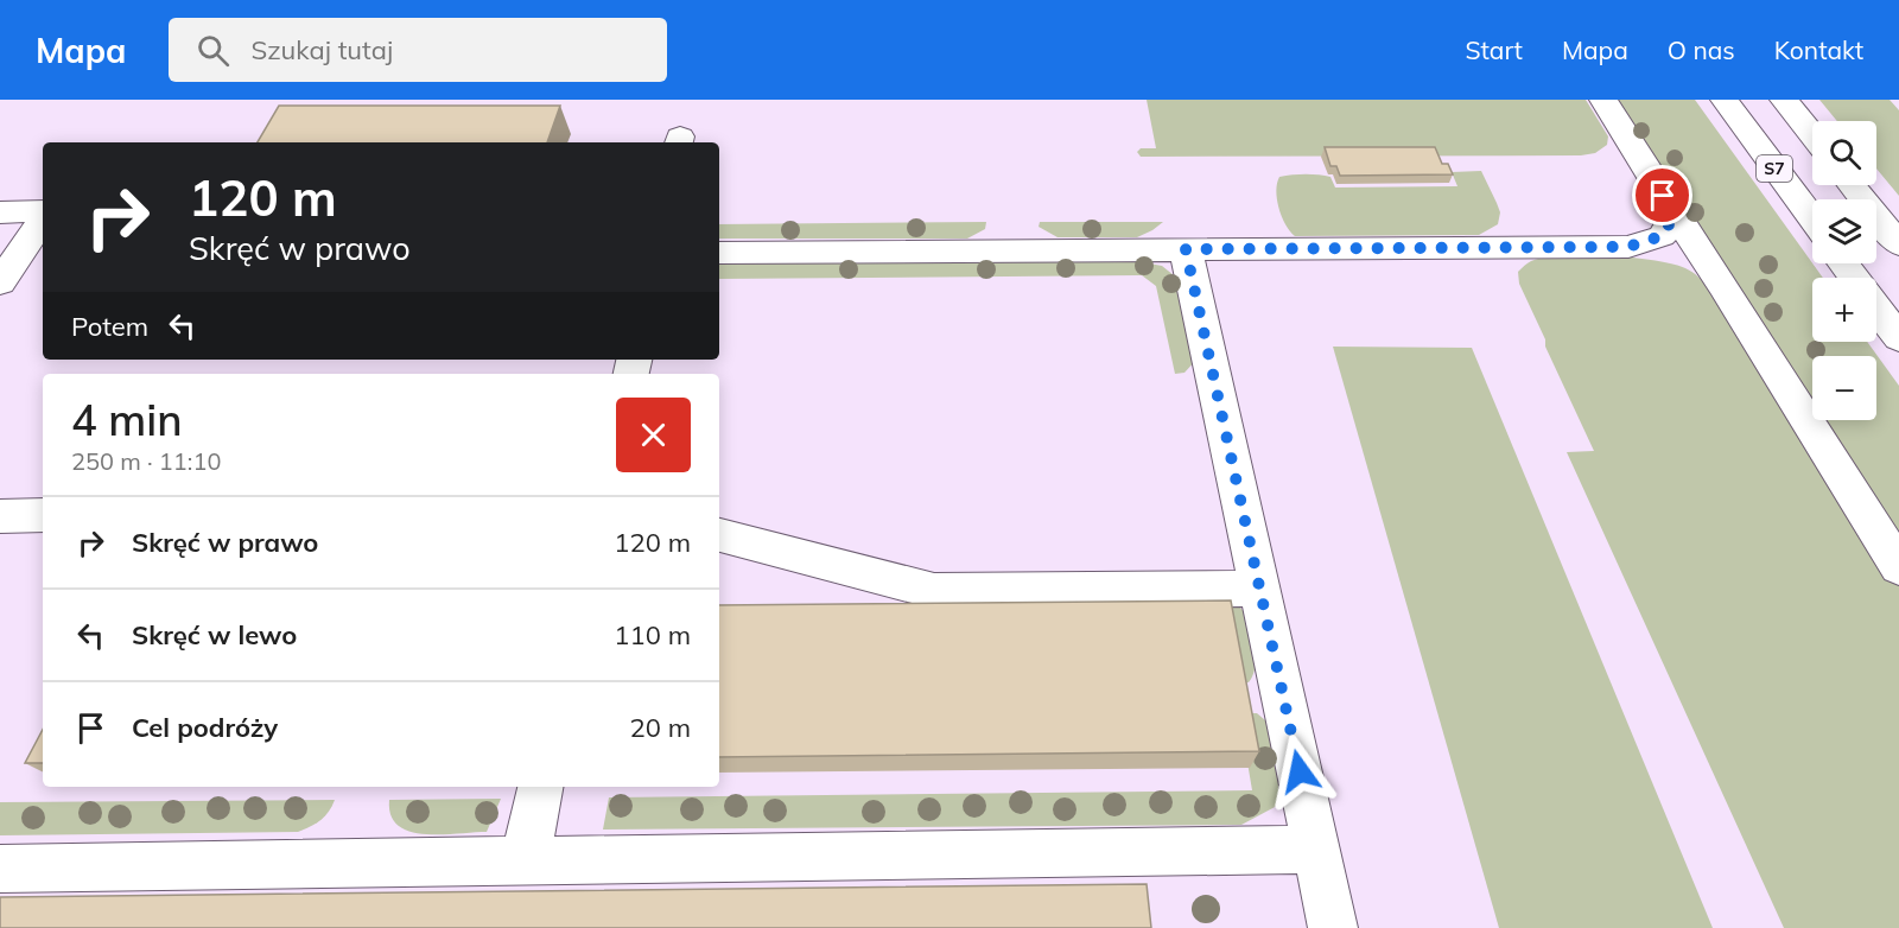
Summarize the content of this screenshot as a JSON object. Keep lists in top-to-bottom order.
{
  "streets": {
    "main road": ["S7"]
  },
  "page": {
    "header": "Mapa",
    "search": "Szukaj tutaj",
    "nav": [
      "Start",
      "Mapa",
      "O nas",
      "Kontakt"
    ],
    "map_buttons": ["+", "−"],
    "turn": ["120 m", "Skręć w prawo"],
    "then": "Potem",
    "heading": ["4 min", "250 m · 11:10"],
    "list": [
      {
        "name": "Skręć w prawo",
        "value": "120 m"
      },
      {
        "name": "Skręć w lewo",
        "value": "110 m"
      },
      {
        "name": "Cel podróży",
        "value": "20 m"
      }
    ]
  }
}
